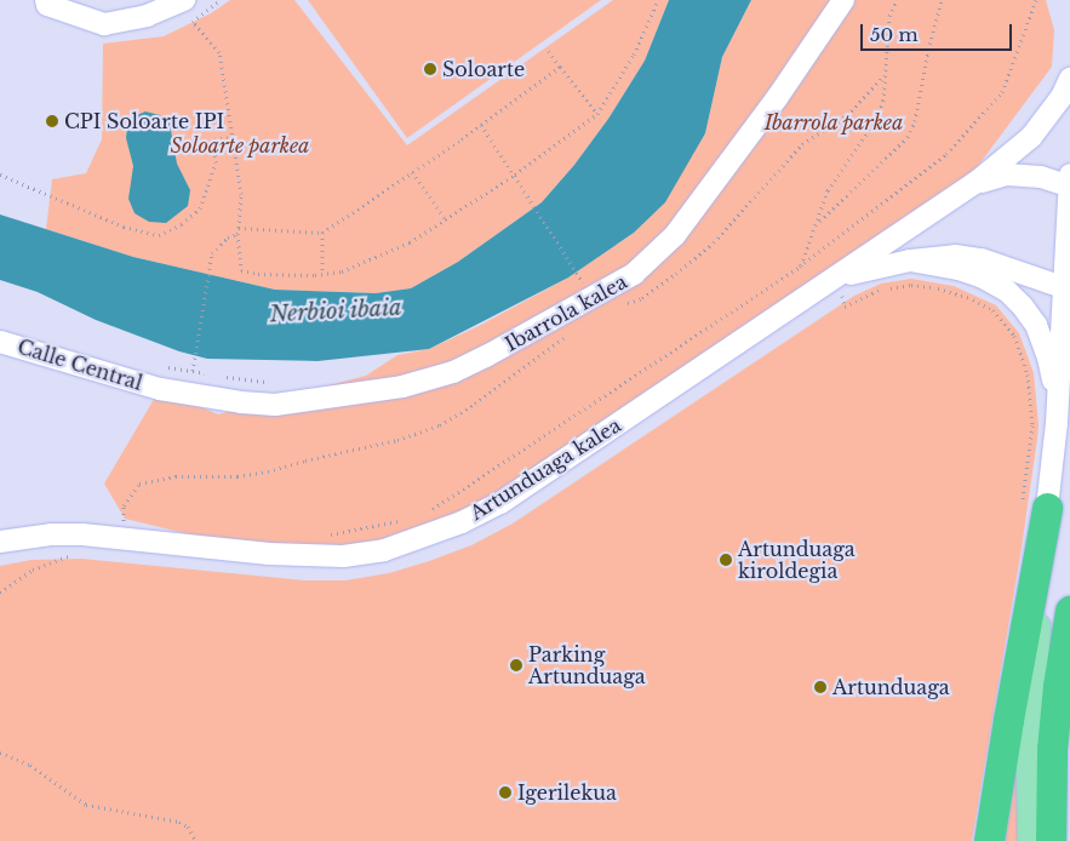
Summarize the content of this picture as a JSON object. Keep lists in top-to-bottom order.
{
  "streets": {
    "street": ["Ibarrola kalea", "Calle Central", "Artunduaga kalea"]
  },
  "crossings": [
    ["Ibarrola kalea", "Calle Central"]
  ],
  "water": ["Nerbioi ibaia"],
  "parks": ["Ibarrola parkea", "Soloarte parkea"],
  "places": [
    "Soloarte",
    "CPI Soloarte IPI",
    "Artunduaga kiroldegia",
    "Parking Artunduaga",
    "Artunduaga",
    "Igerilekua"
  ],
  "scale_bar": "50 m"
}
